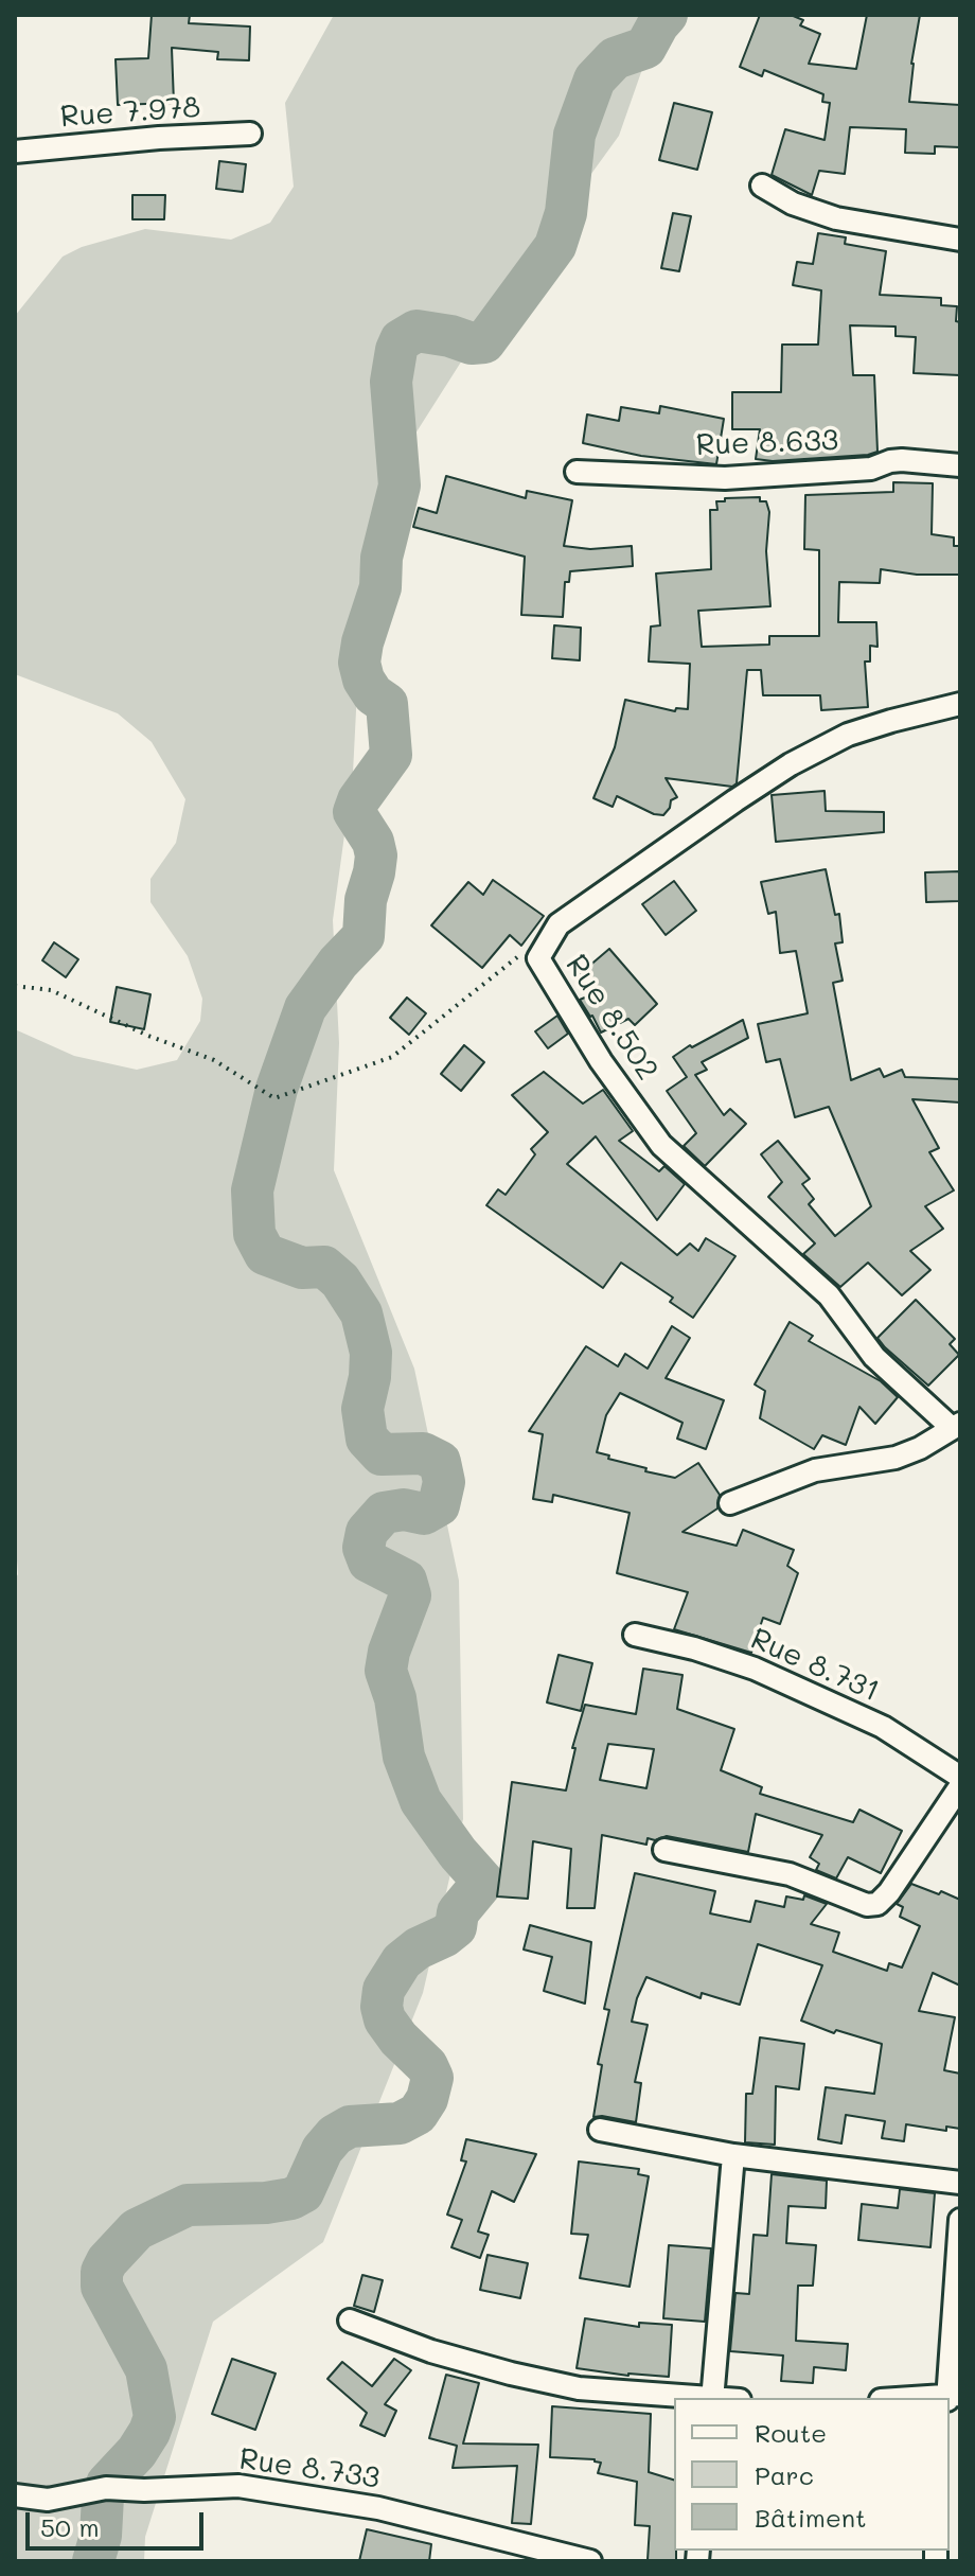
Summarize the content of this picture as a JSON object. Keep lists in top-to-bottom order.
{
  "streets": {
    "street": [
      "Rue 7.978",
      "Rue 8.633",
      "Rue 8.502",
      "Rue 8.731",
      "Rue 8.733"
    ]
  },
  "legend": ["Route", "Parc", "Bâtiment"],
  "scale_bar": "50 m"
}
